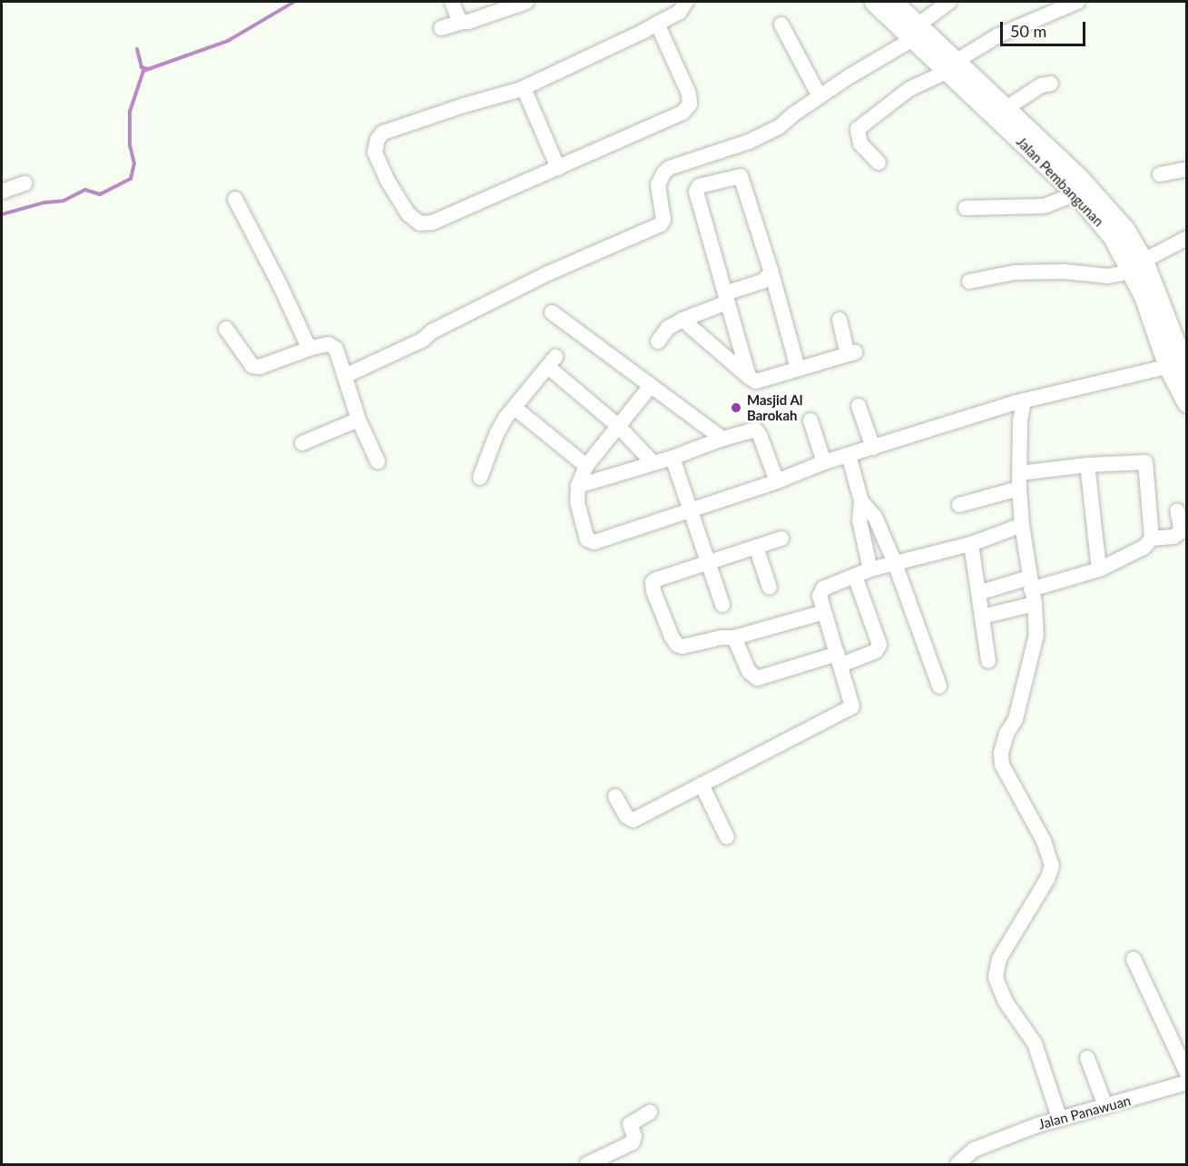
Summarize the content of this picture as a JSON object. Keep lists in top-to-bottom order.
{
  "streets": {
    "main road": ["Jalan Pembangunan"],
    "street": ["Jalan Panawuan"]
  },
  "places": ["Masjid Al Barokah"],
  "scale_bar": "50 m"
}
